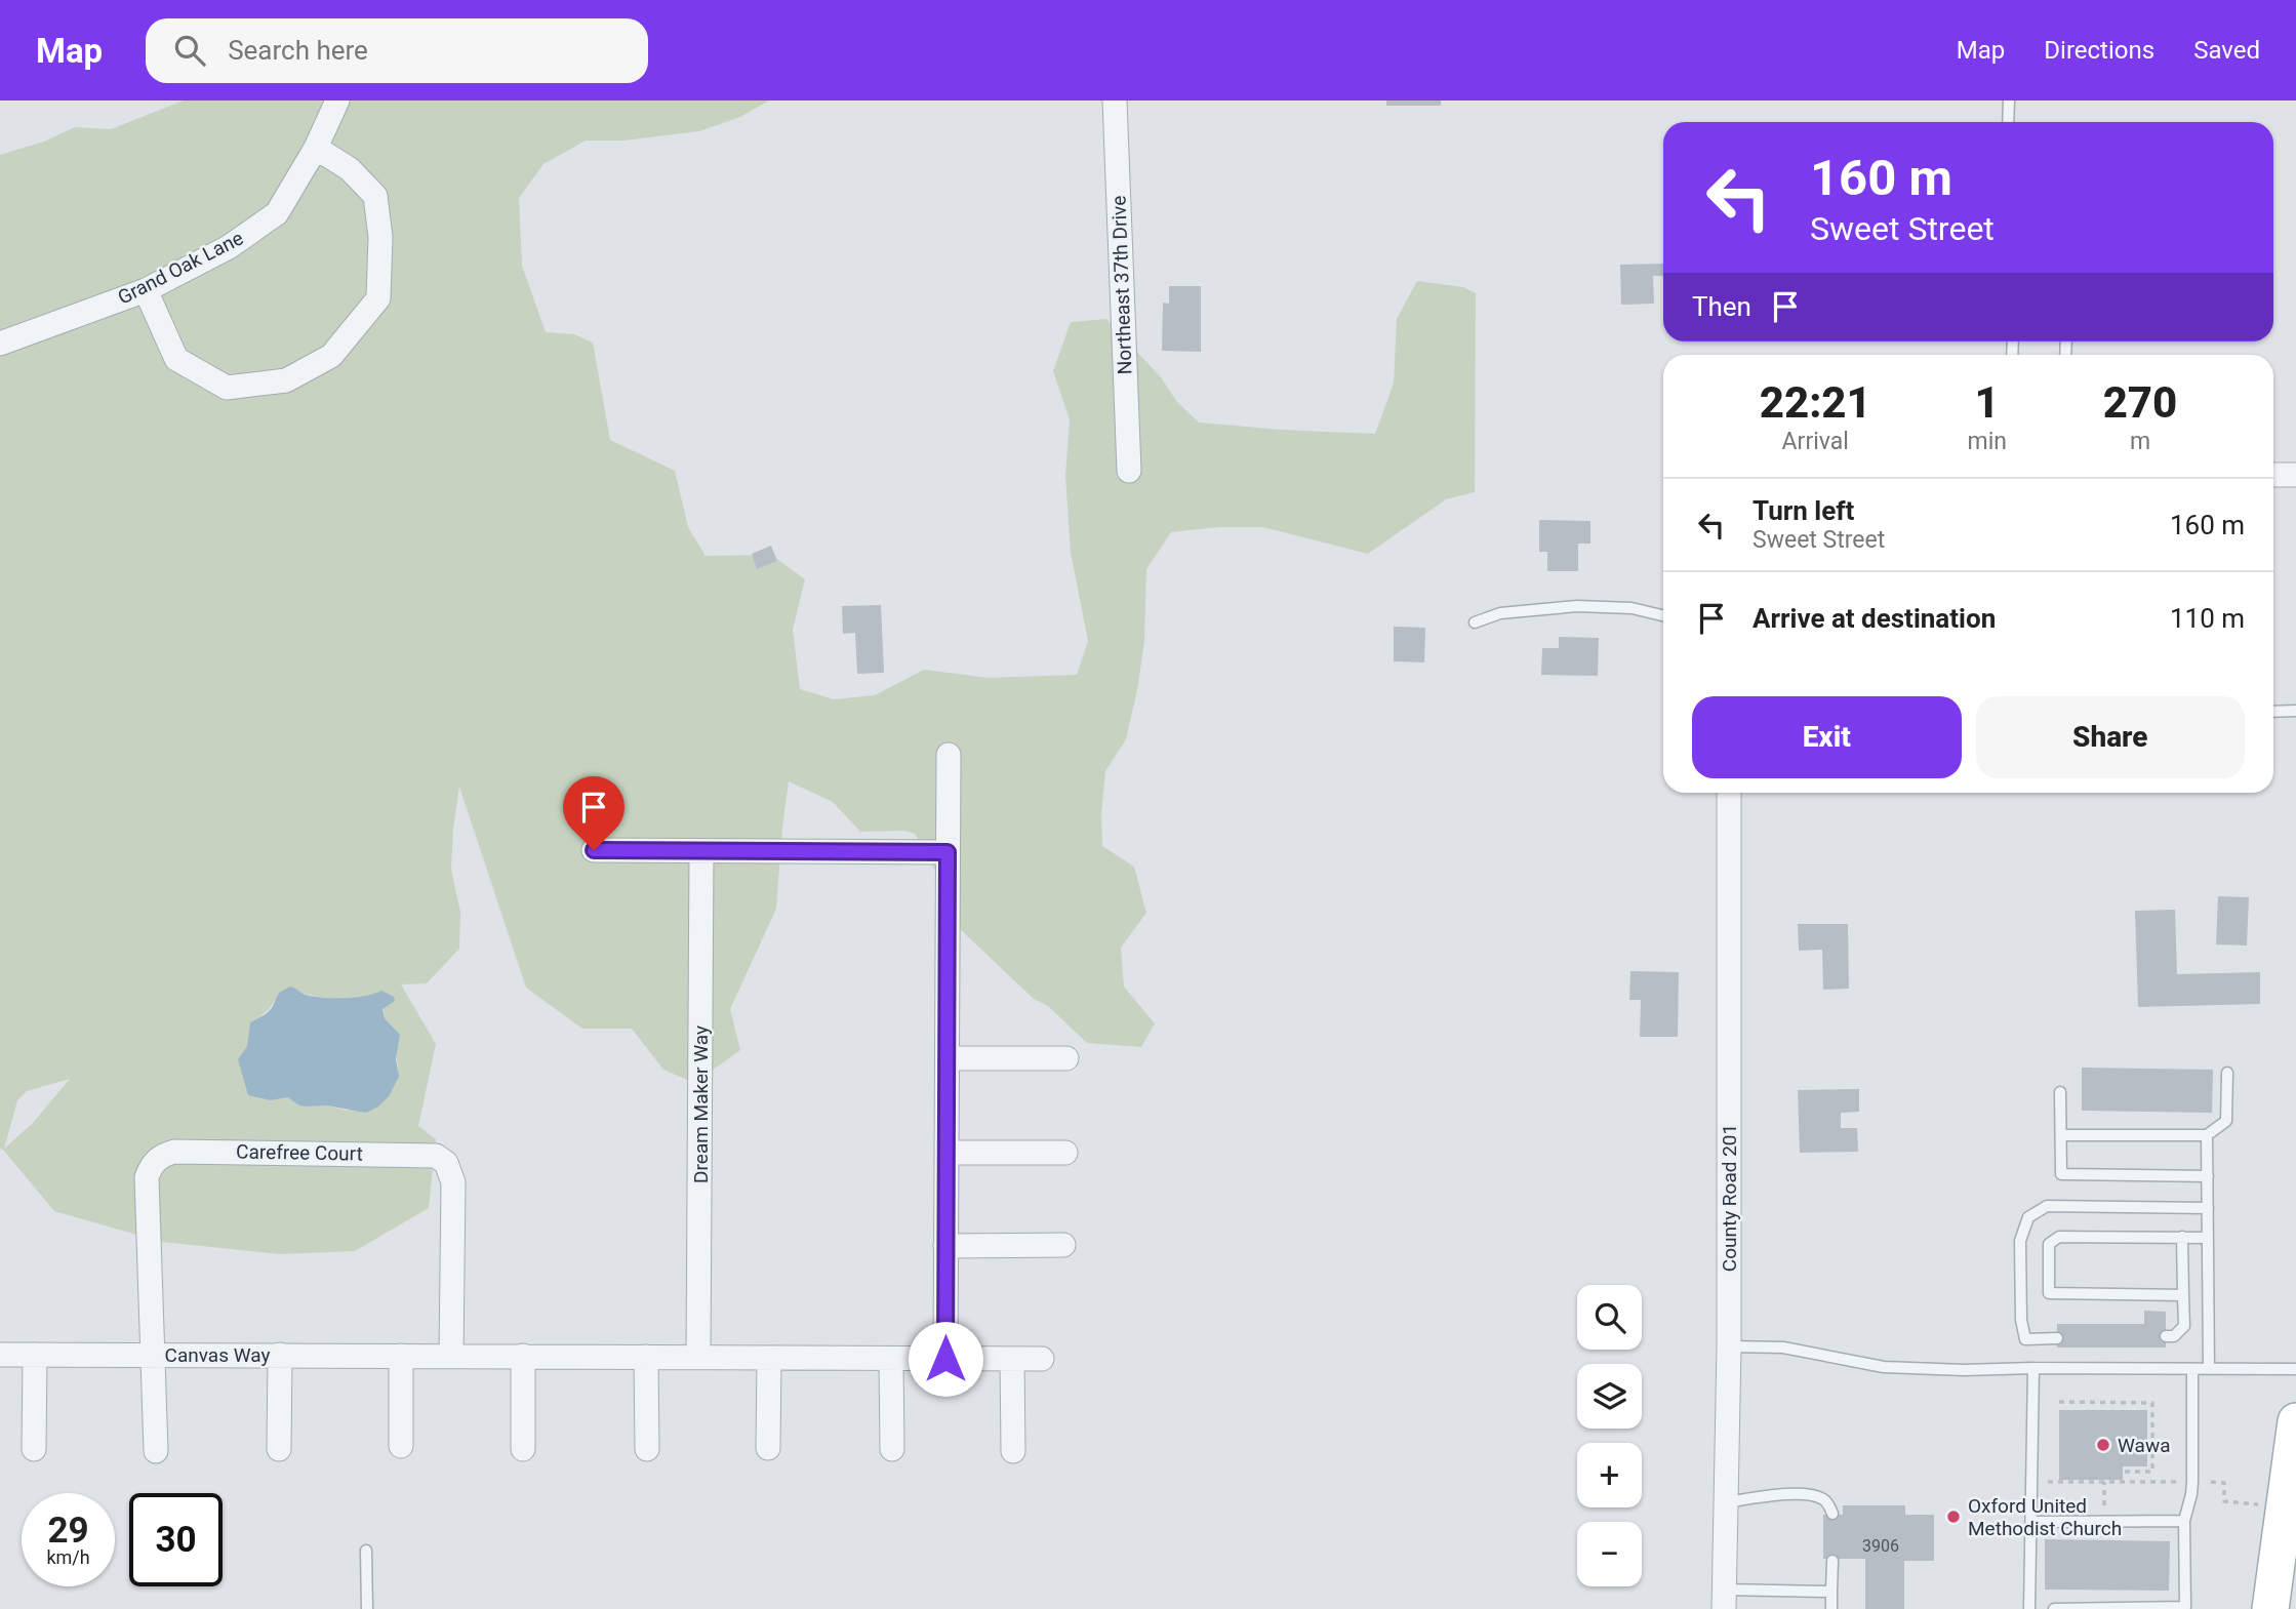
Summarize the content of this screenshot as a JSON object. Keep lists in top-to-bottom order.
{
  "streets": {
    "street": [
      "Grand Oak Lane",
      "Northeast 37th Drive",
      "Dream Maker Way",
      "Carefree Court",
      "County Road 201",
      "Canvas Way"
    ]
  },
  "crossings": [
    ["Dream Maker Way", "Canvas Way"],
    ["Carefree Court", "Canvas Way"]
  ],
  "places": ["Wawa", "Oxford United Methodist Church"],
  "house_numbers": ["3906"],
  "page": {
    "header": "Map",
    "search": "Search here",
    "nav": ["Map", "Directions", "Saved"],
    "turn": ["160 m", "Sweet Street"],
    "then": "Then",
    "eta": [
      "22:21",
      "Arrival",
      "1",
      "min",
      "270",
      "m"
    ],
    "list": [
      {
        "name": "Turn left",
        "note": "Sweet Street",
        "value": "160 m"
      },
      {
        "name": "Arrive at destination",
        "value": "110 m"
      }
    ],
    "buttons": ["Exit", "Share"],
    "map_buttons": ["+", "−"],
    "speed": "29 km/h",
    "limit": "30"
  }
}
